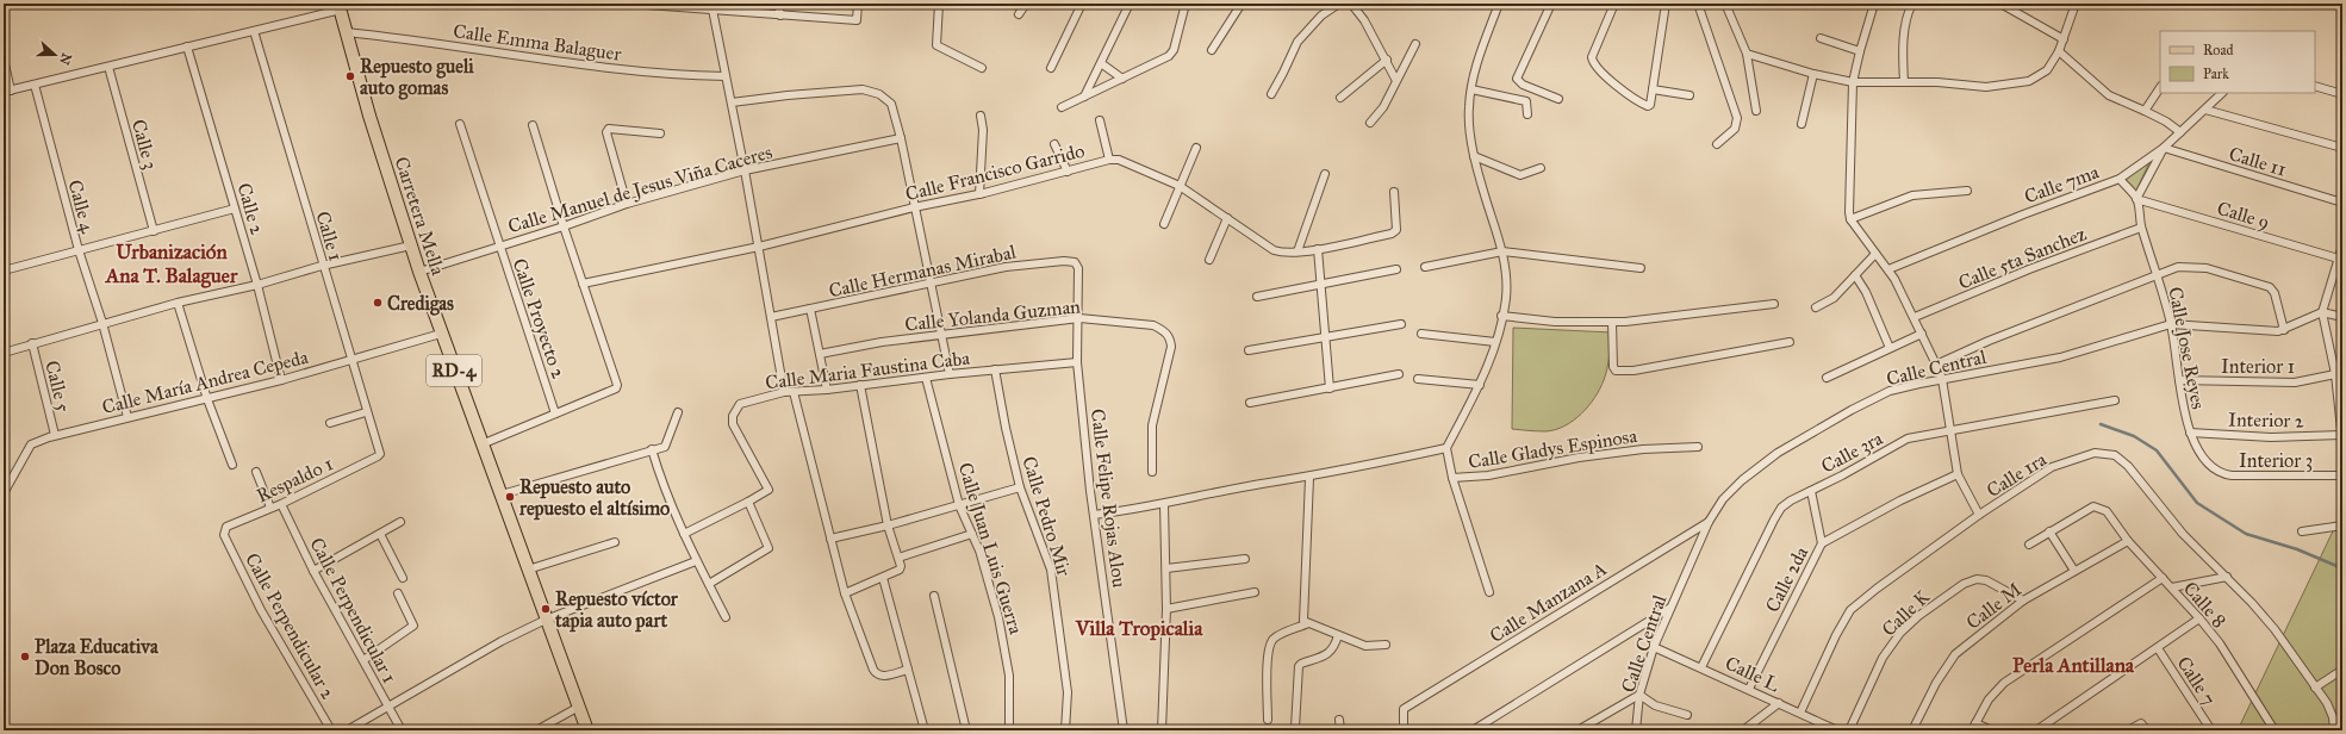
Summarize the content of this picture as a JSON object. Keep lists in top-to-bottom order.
{
  "streets": {
    "main road": ["Carretera Mella", "RD-4"],
    "street": [
      "Calle Emma Balaguer",
      "Calle 3",
      "Calle 11",
      "Calle Francisco Garrido",
      "Calle 7ma",
      "Calle Manuel de Jesus Viña Caceres",
      "Calle 4",
      "Calle 2",
      "Calle 9",
      "Calle 1",
      "Calle 5ta Sanchez",
      "Calle Hermanas Mirabal",
      "Calle Yolanda Guzman",
      "Calle Proyecto 2",
      "Calle Jose Reyes",
      "Interior 1",
      "Calle Central",
      "Calle Maria Faustina Caba",
      "Calle María Andrea Cepeda",
      "Calle 5",
      "Interior 2",
      "Calle Gladys Espinosa",
      "Calle 3ra",
      "Interior 3",
      "Calle 1ra",
      "Respaldo 1",
      "Calle Felipe Rojas Alou",
      "Calle Pedro Mir",
      "Calle Juan Luis Guerra",
      "Calle 2da",
      "Calle Manzana A",
      "Calle 8",
      "Calle M",
      "Calle Perpendicular 1",
      "Calle K",
      "Calle Perpendicular 2",
      "Calle L",
      "Calle 7"
    ]
  },
  "crossings": [
    ["Calle Emma Balaguer", "Carretera Mella"],
    ["Calle 11", "Calle 7ma"],
    ["Calle Manuel de Jesus Viña Caceres", "Carretera Mella"],
    ["Calle Manuel de Jesus Viña Caceres", "Calle Proyecto 2"],
    ["Calle 4", "Calle María Andrea Cepeda"],
    ["Calle 2", "Calle María Andrea Cepeda"],
    ["Calle 9", "Calle Jose Reyes"],
    ["Carretera Mella", "Calle María Andrea Cepeda"],
    ["Calle 1", "Calle María Andrea Cepeda"],
    ["Calle 1", "Respaldo 1"],
    ["Calle 5ta Sanchez", "Calle Jose Reyes"],
    ["Calle Hermanas Mirabal", "Calle Felipe Rojas Alou"],
    ["Calle Yolanda Guzman", "Calle Felipe Rojas Alou"],
    ["Calle Jose Reyes", "Interior 1"],
    ["Calle Jose Reyes", "Calle Central"],
    ["Calle Jose Reyes", "Interior 2"],
    ["Calle Jose Reyes", "Interior 3"],
    ["Calle Central", "Calle Manzana A"],
    ["Calle Central", "Calle L"],
    ["Calle Maria Faustina Caba", "Calle Felipe Rojas Alou"],
    ["Calle Maria Faustina Caba", "Calle Pedro Mir"],
    ["Calle Maria Faustina Caba", "Calle Juan Luis Guerra"],
    ["Calle María Andrea Cepeda", "Calle 5"],
    ["Calle 3ra", "Calle L"],
    ["Calle 1ra", "Calle L"],
    ["Respaldo 1", "Calle Perpendicular 1"],
    ["Respaldo 1", "Calle Perpendicular 2"],
    ["Calle 2da", "Calle L"],
    ["Calle 8", "Calle M"],
    ["Calle M", "Calle K"]
  ],
  "districts": ["Urbanización Ana T. Balaguer", "Villa Tropicalia", "Perla Antillana"],
  "places": [
    "Repuesto gueli auto gomas",
    "Credigas",
    "Repuesto auto repuesto el altísimo",
    "Repuesto víctor tapia auto part",
    "Plaza Educativa Don Bosco"
  ],
  "legend": ["Road", "Park"],
  "north": "right"
}
